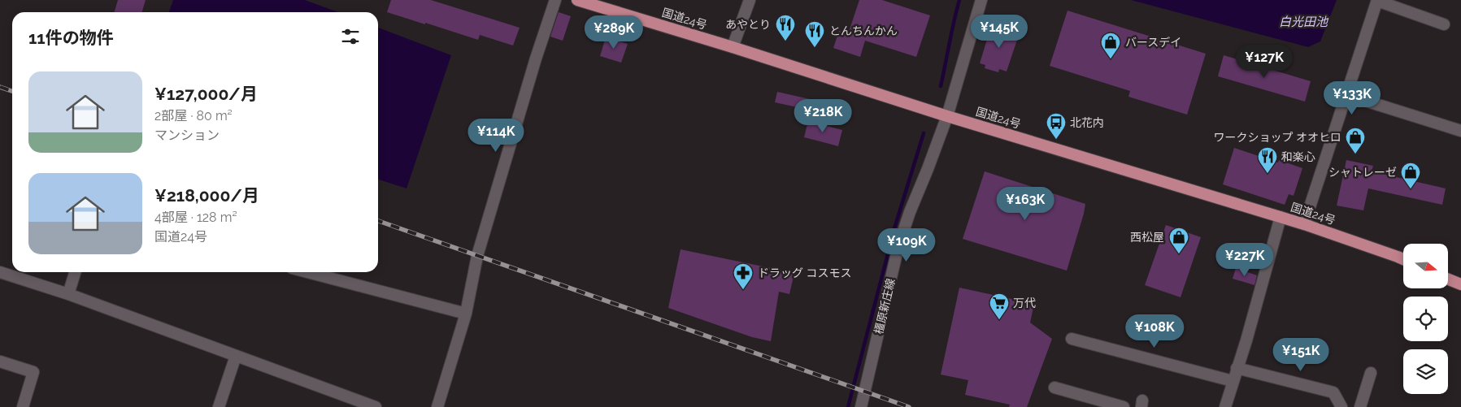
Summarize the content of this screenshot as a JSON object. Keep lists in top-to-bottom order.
{
  "streets": {
    "highway": ["国道24号"],
    "street": ["橿原新庄線"]
  },
  "crossings": [
    ["国道24号", "橿原新庄線"]
  ],
  "water": ["白光田池"],
  "places": {
    "restaurant": ["あやとり", "とんちんかん", "和楽心"],
    "shop": [
      "バースデイ",
      "ワークショップ オオヒロ",
      "シャトレーゼ",
      "西松屋"
    ],
    "bus stop": ["北花内"],
    "pharmacy": ["ドラッグ コスモス"],
    "supermarket": ["万代"]
  },
  "north": "right",
  "page": {
    "heading": "11件の物件",
    "price": [
      "¥145K",
      "¥289K",
      "¥127K",
      "¥133K",
      "¥218K",
      "¥114K",
      "¥163K",
      "¥109K",
      "¥227K",
      "¥108K",
      "¥151K"
    ],
    "list": [
      {
        "name": "¥127,000/月",
        "note": "2部屋 · 80 m² · マンション"
      },
      {
        "name": "¥218,000/月",
        "note": "4部屋 · 128 m² · 国道24号"
      }
    ]
  }
}
